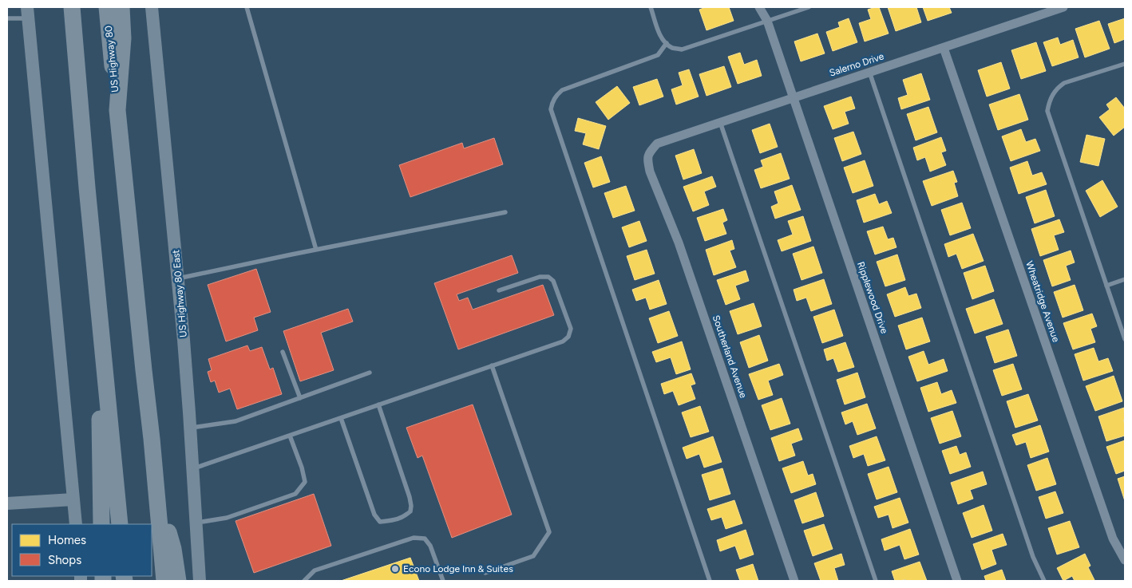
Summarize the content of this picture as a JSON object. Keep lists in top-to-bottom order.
{
  "streets": {
    "highway": ["US Highway 80"],
    "main road": ["US Highway 80 East"],
    "street": [
      "Salerno Drive",
      "Ripplewood Drive",
      "Wheatridge Avenue",
      "Southerland Avenue"
    ]
  },
  "crossings": [
    ["Salerno Drive", "Ripplewood Drive"],
    ["Salerno Drive", "Wheatridge Avenue"],
    ["Salerno Drive", "Southerland Avenue"]
  ],
  "places": ["Econo Lodge Inn & Suites"],
  "legend": ["Homes", "Shops"]
}
